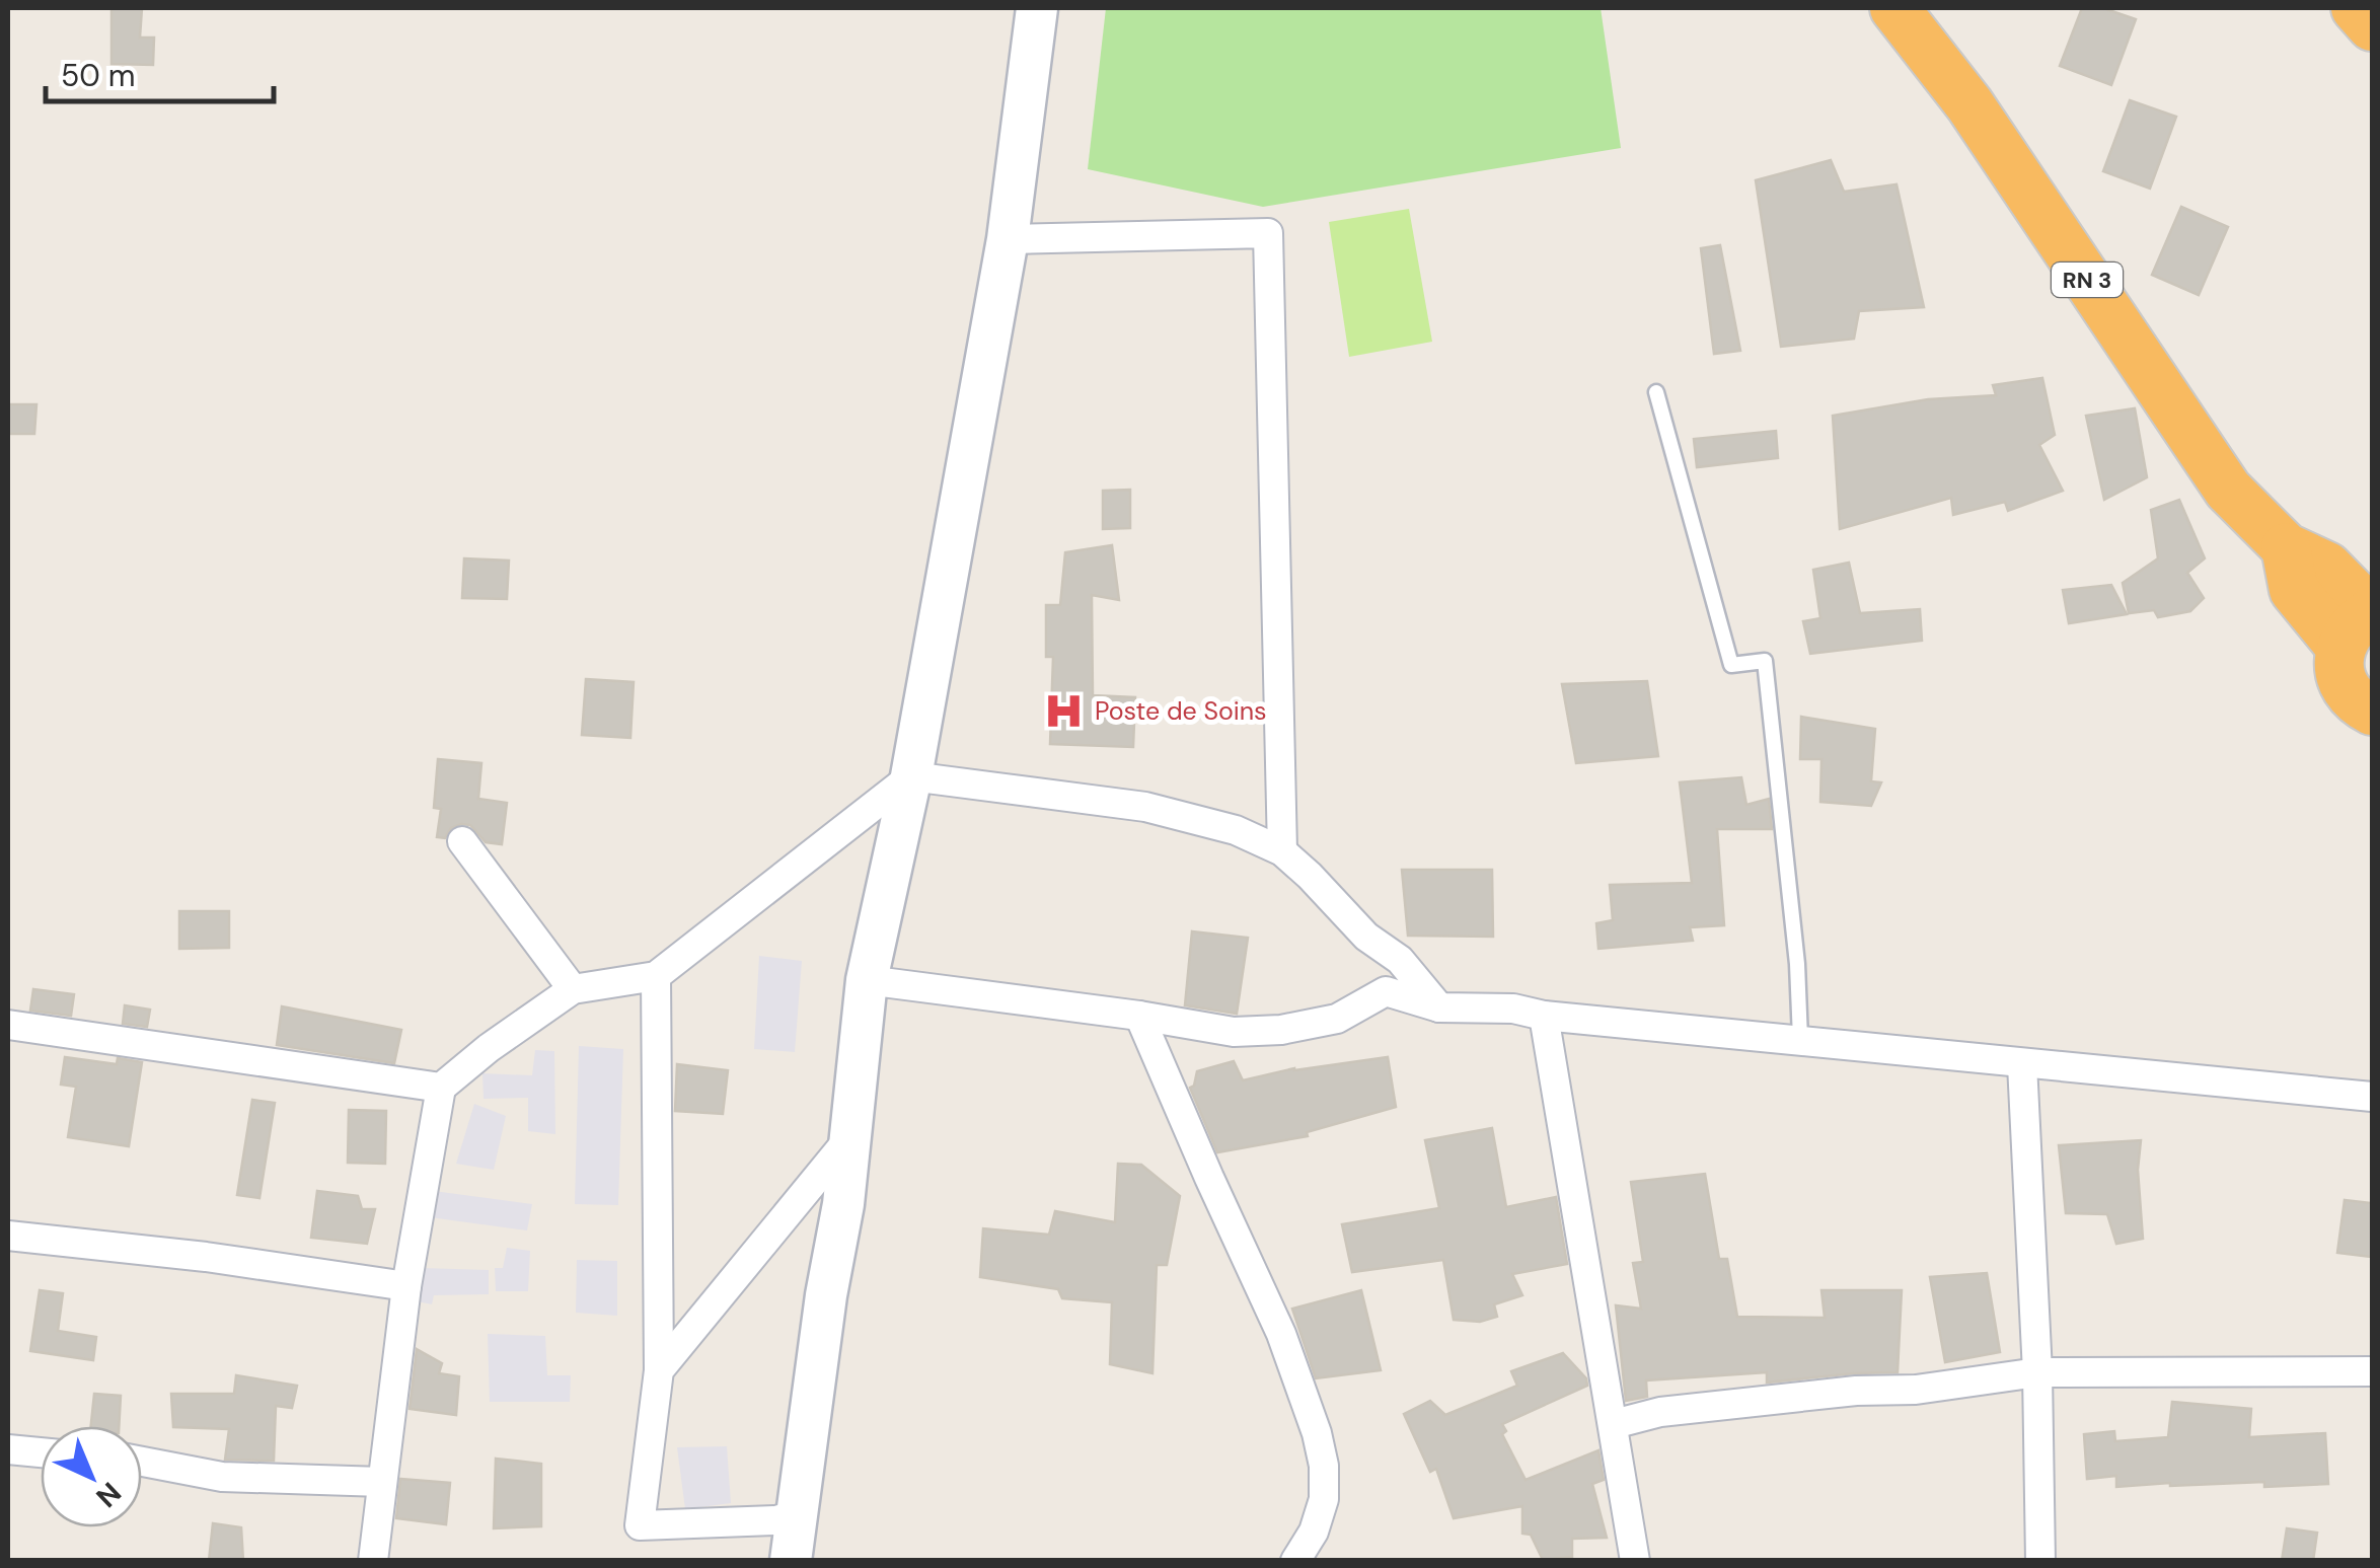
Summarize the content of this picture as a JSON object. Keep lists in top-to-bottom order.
{
  "streets": {
    "highway": ["RN 3"]
  },
  "places": {
    "hospital": ["Poste de Soins"]
  },
  "scale_bar": "50 m",
  "north": "bottom right"
}
